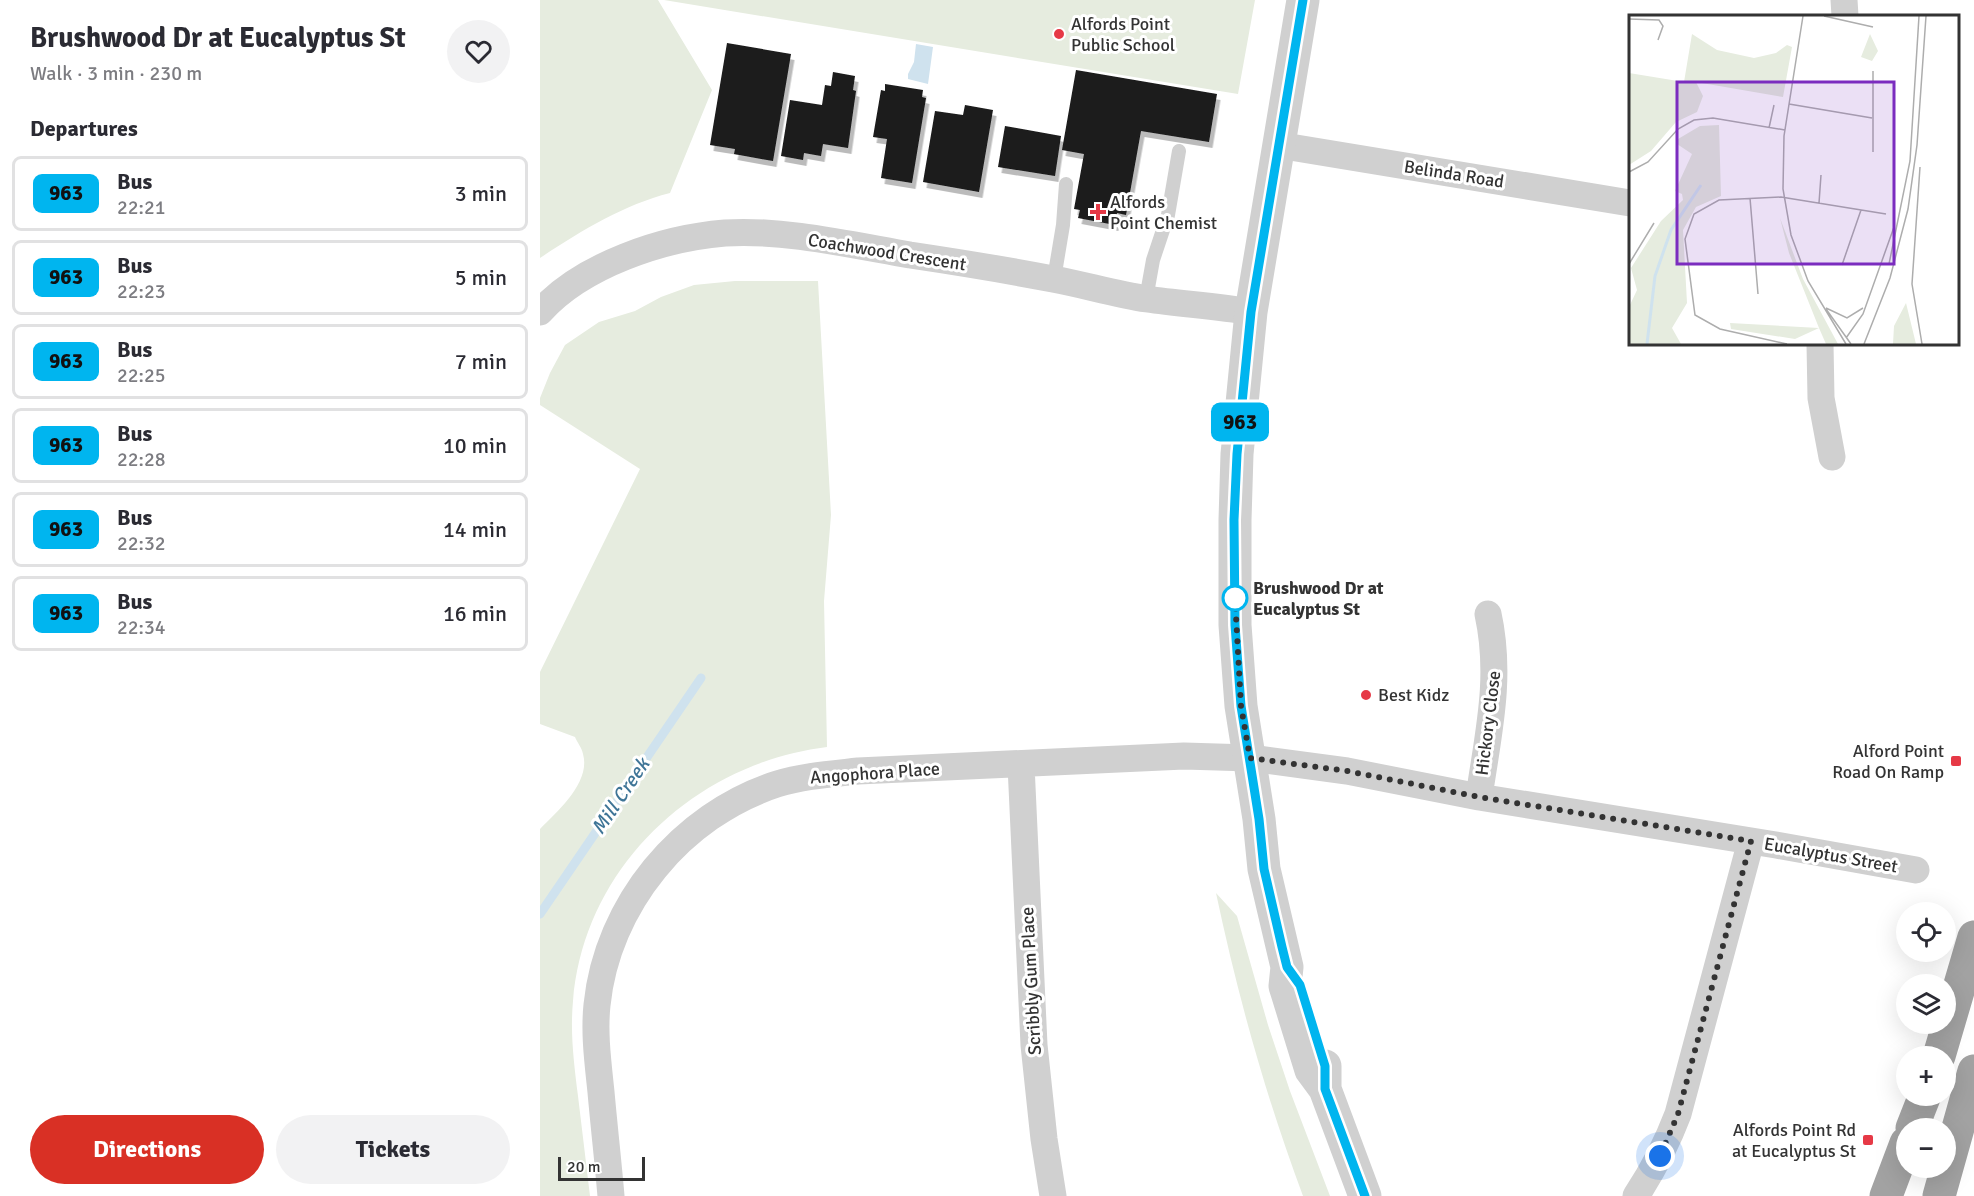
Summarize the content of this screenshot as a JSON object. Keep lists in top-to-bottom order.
{
  "streets": {
    "street": [
      "Belinda Road",
      "Coachwood Crescent",
      "Hickory Close",
      "Angophora Place",
      "Eucalyptus Street",
      "Scribbly Gum Place"
    ]
  },
  "crossings": [
    ["Hickory Close", "Eucalyptus Street"],
    ["Angophora Place", "Eucalyptus Street"],
    ["Angophora Place", "Scribbly Gum Place"]
  ],
  "water": ["Mill Creek"],
  "places": {
    "other": ["Alfords Point Public School", "Brushwood Dr at Eucalyptus St", "Best Kidz"],
    "health": ["Alfords Point Chemist"],
    "transit": ["Alford Point Road On Ramp", "Alfords Point Rd at Eucalyptus St"]
  },
  "lines": ["bus line 963"],
  "scale_bar": "20 m",
  "page": {
    "heading": [
      ["Brushwood Dr at Eucalyptus St", "Walk · 3 min · 230 m"],
      "Departures"
    ],
    "on_map": "963",
    "list": [
      {
        "mark": "963",
        "name": "Bus",
        "note": "22:21",
        "value": "3 min"
      },
      {
        "mark": "963",
        "name": "Bus",
        "note": "22:23",
        "value": "5 min"
      },
      {
        "mark": "963",
        "name": "Bus",
        "note": "22:25",
        "value": "7 min"
      },
      {
        "mark": "963",
        "name": "Bus",
        "note": "22:28",
        "value": "10 min"
      },
      {
        "mark": "963",
        "name": "Bus",
        "note": "22:32",
        "value": "14 min"
      },
      {
        "mark": "963",
        "name": "Bus",
        "note": "22:34",
        "value": "16 min"
      }
    ],
    "map_buttons": ["+", "−"],
    "buttons": ["Directions", "Tickets"],
    "scale": "20 m"
  }
}
